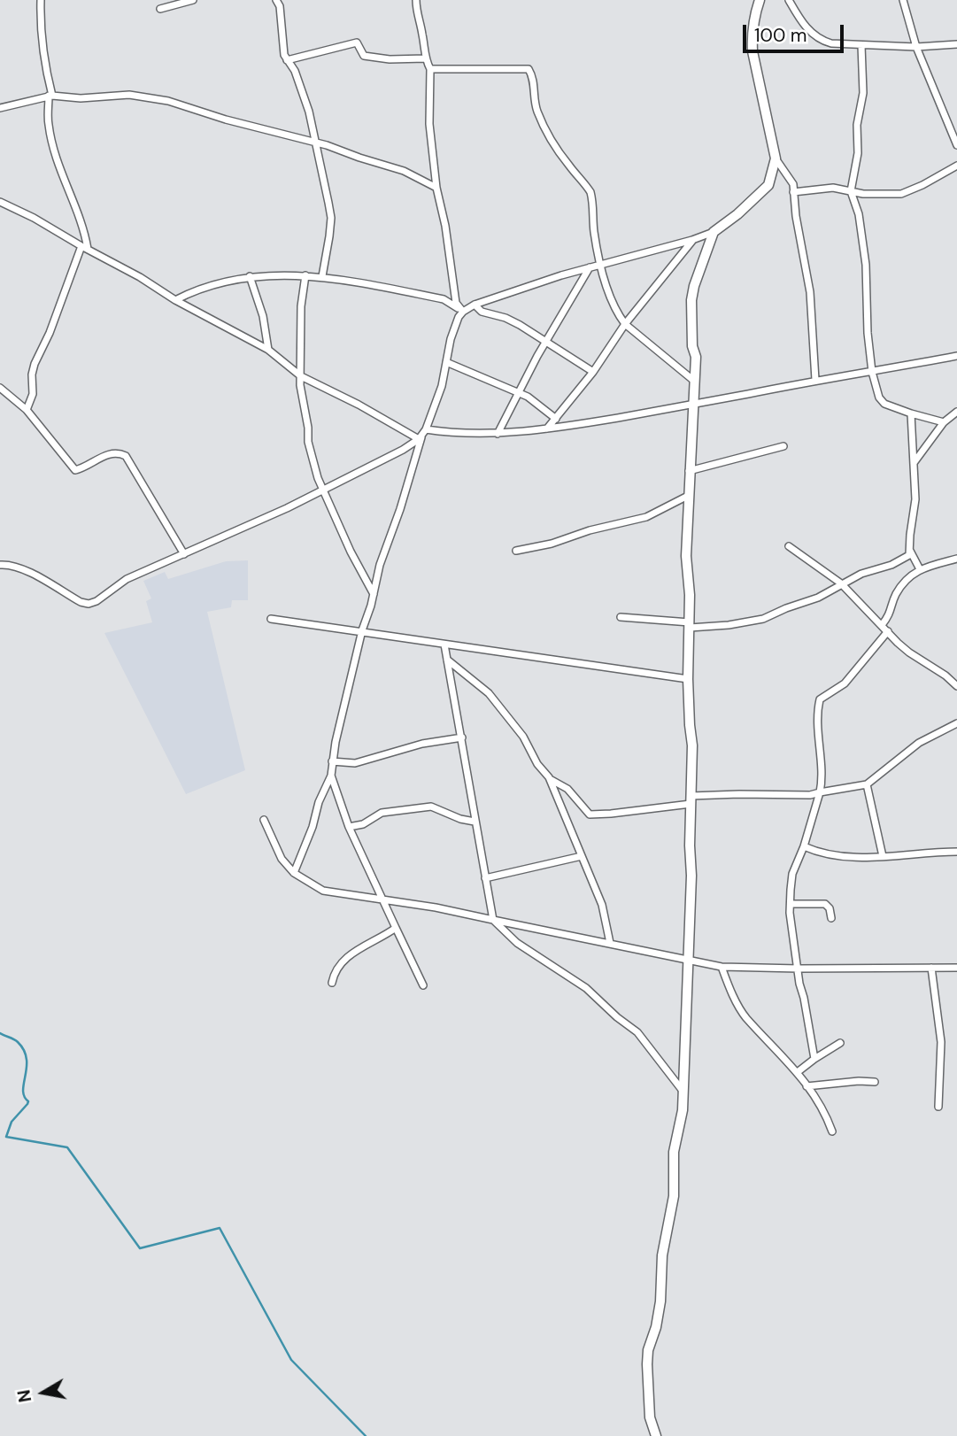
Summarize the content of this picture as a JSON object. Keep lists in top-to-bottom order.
{
  "scale_bar": "100 m",
  "north": "left"
}
